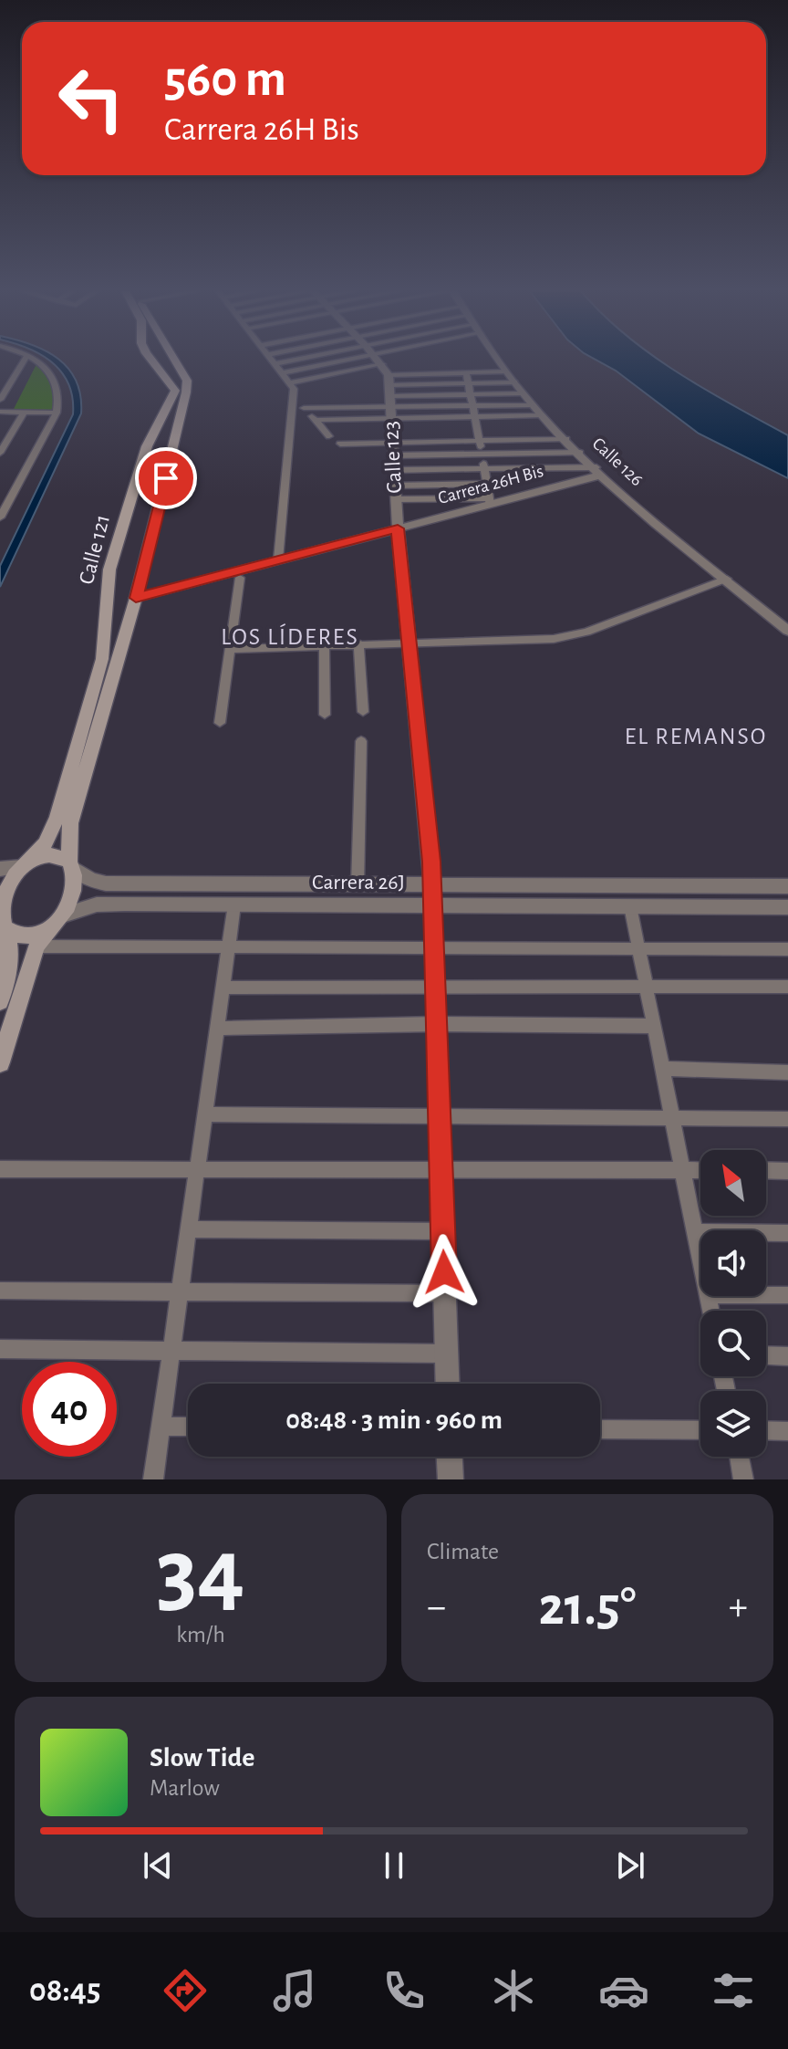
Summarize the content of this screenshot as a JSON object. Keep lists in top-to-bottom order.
{
  "streets": {
    "main road": ["Calle 121"],
    "street": [
      "Calle 123",
      "Calle 126",
      "Carrera 26H Bis",
      "Carrera 26J"
    ]
  },
  "crossings": [
    ["Calle 123", "Carrera 26H Bis"],
    ["Calle 123", "Carrera 26J"],
    ["Calle 126", "Carrera 26H Bis"],
    ["Calle 121", "Carrera 26J"]
  ],
  "districts": ["LOS LÍDERES", "EL REMANSO"],
  "north": "top left",
  "page": {
    "turn": ["560 m", "Carrera 26H Bis"],
    "limit": "40",
    "trip": "08:48 · 3 min · 960 m",
    "tile": [
      ["34", "km/h"],
      "Climate"
    ],
    "heat": ["−", "21.5°", "+"],
    "song": ["Slow Tide", "Marlow"],
    "tabs": "08:45"
  }
}
